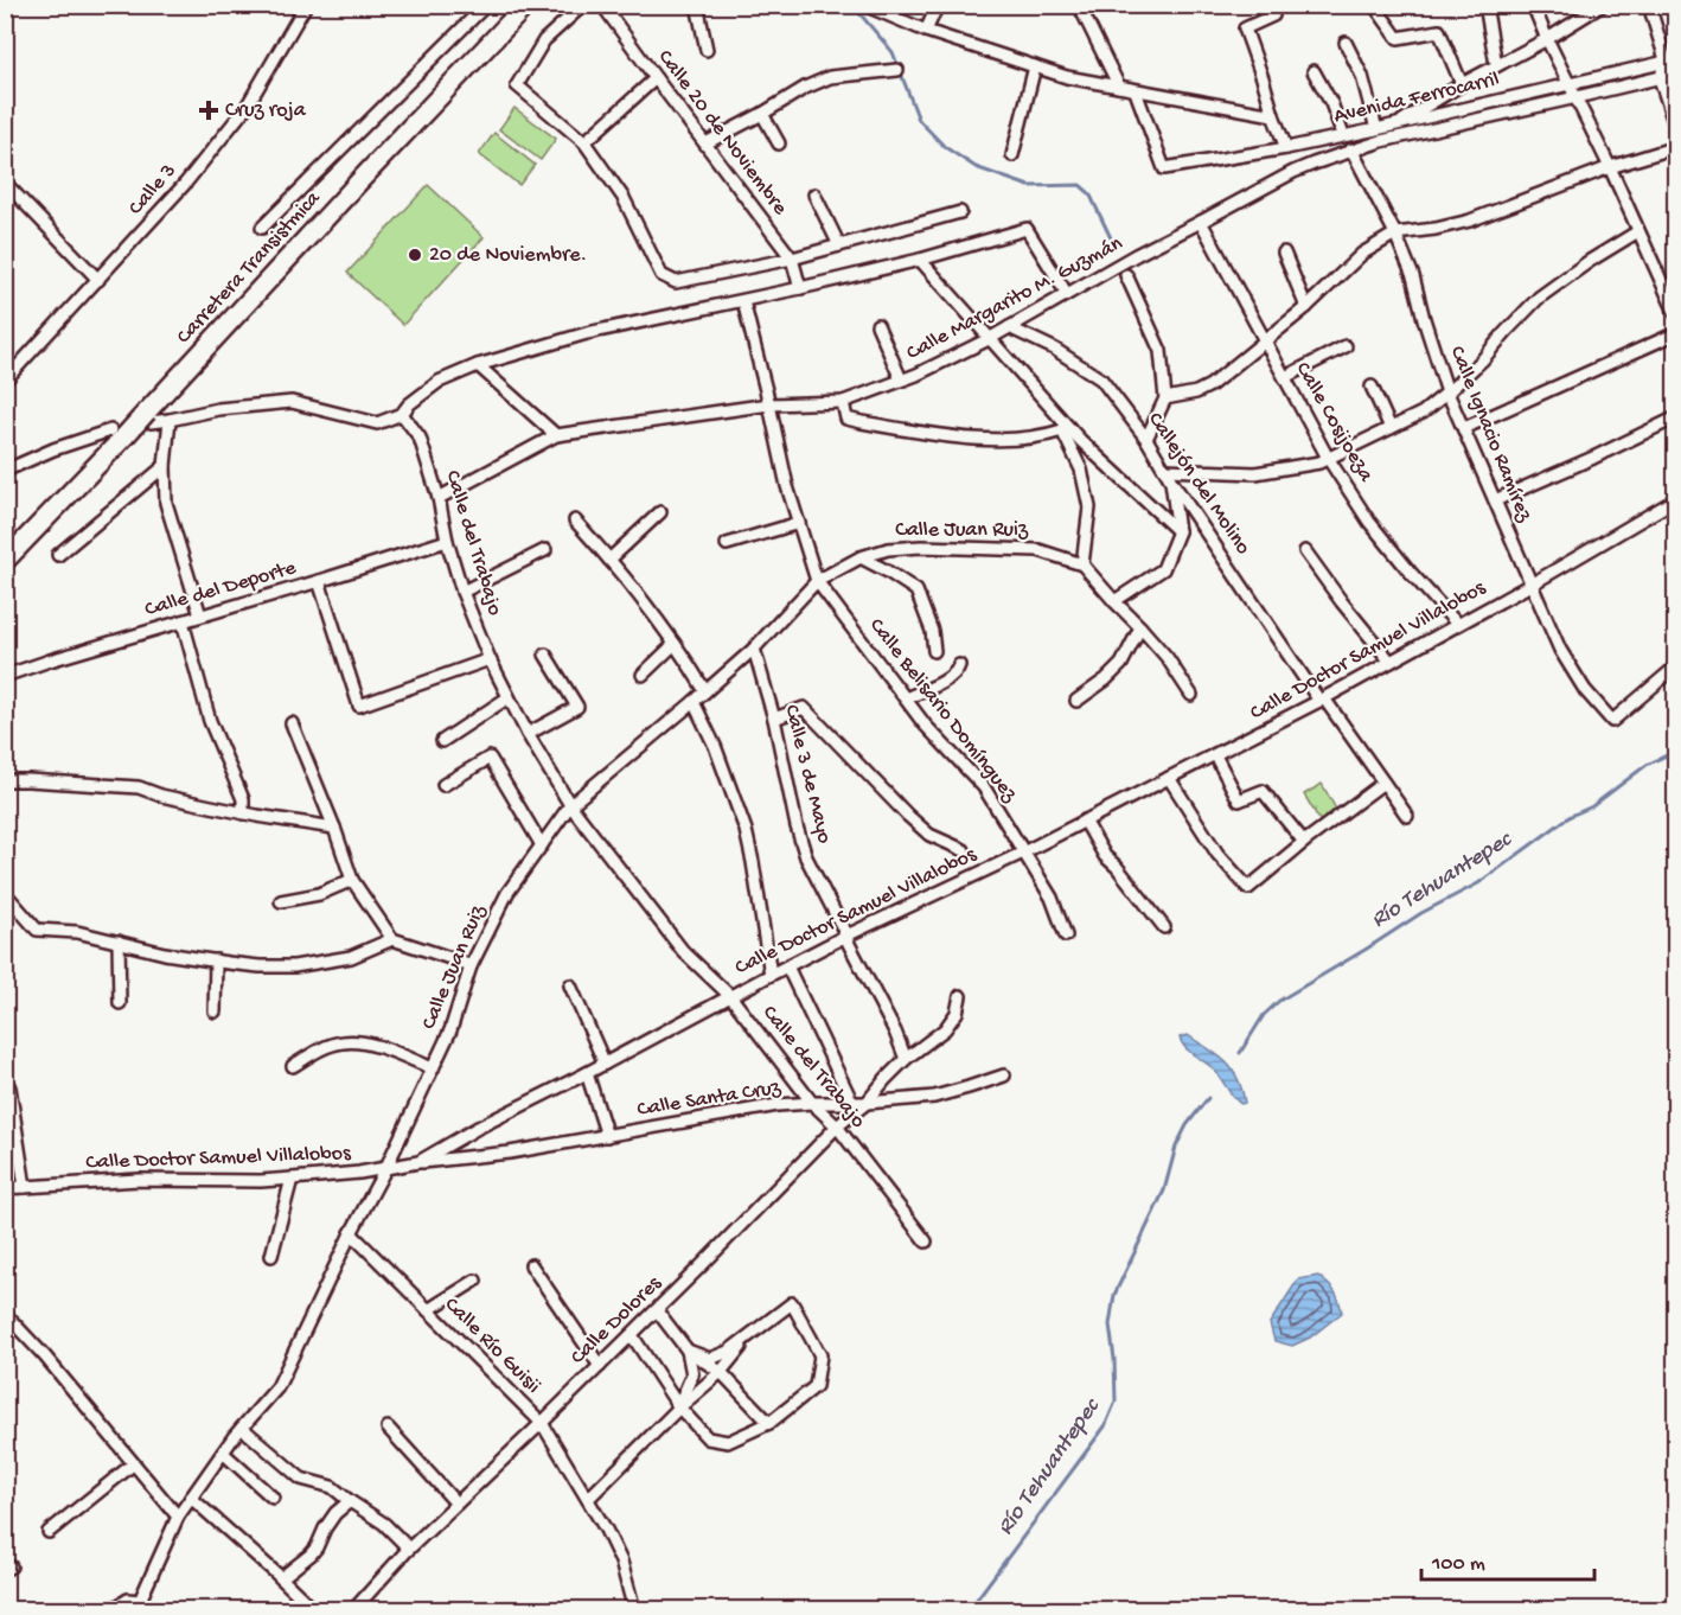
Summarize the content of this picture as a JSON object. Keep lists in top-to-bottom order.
{
  "streets": {
    "main road": ["Carretera Transistmica"],
    "street": [
      "Avenida Ferrocarril",
      "Calle 20 de Noviembre",
      "Calle 3",
      "Calle Margarito M. Guzmán",
      "Calle Cosijoeza",
      "Calle Ignacio Ramírez",
      "Callejón del Molino",
      "Calle Juan Ruiz",
      "Calle del Trabajo",
      "Calle del Deporte",
      "Calle Doctor Samuel Villalobos",
      "Calle Belisario Domínguez",
      "Calle 3 de Mayo",
      "Calle Santa Cruz",
      "Calle Dolores",
      "Calle Río Guisii"
    ]
  },
  "crossings": [
    ["Calle Margarito M. Guzmán", "Calle Cosijoeza"],
    ["Calle Margarito M. Guzmán", "Calle Ignacio Ramírez"],
    ["Calle Margarito M. Guzmán", "Callejón del Molino"],
    ["Calle Margarito M. Guzmán", "Calle del Trabajo"],
    ["Calle Margarito M. Guzmán", "Calle Belisario Domínguez"],
    ["Calle Cosijoeza", "Calle Doctor Samuel Villalobos"],
    ["Calle Ignacio Ramírez", "Calle Doctor Samuel Villalobos"],
    ["Callejón del Molino", "Calle Doctor Samuel Villalobos"],
    ["Calle Juan Ruiz", "Calle del Trabajo"],
    ["Calle Juan Ruiz", "Calle Doctor Samuel Villalobos"],
    ["Calle Juan Ruiz", "Calle Belisario Domínguez"],
    ["Calle Juan Ruiz", "Calle 3 de Mayo"],
    ["Calle Juan Ruiz", "Calle Río Guisii"],
    ["Calle del Trabajo", "Calle del Deporte"],
    ["Calle del Trabajo", "Calle Doctor Samuel Villalobos"],
    ["Calle del Trabajo", "Calle Santa Cruz"],
    ["Calle del Trabajo", "Calle Dolores"],
    ["Calle Doctor Samuel Villalobos", "Calle Belisario Domínguez"],
    ["Calle Doctor Samuel Villalobos", "Calle 3 de Mayo"],
    ["Calle Doctor Samuel Villalobos", "Calle Santa Cruz"],
    ["Calle 3 de Mayo", "Calle Dolores"],
    ["Calle Santa Cruz", "Calle Dolores"],
    ["Calle Dolores", "Calle Río Guisii"]
  ],
  "water": ["Río Tehuantepec"],
  "places": {
    "health": ["Cruz roja"],
    "other": ["20 de Noviembre."]
  },
  "scale_bar": "100 m"
}
